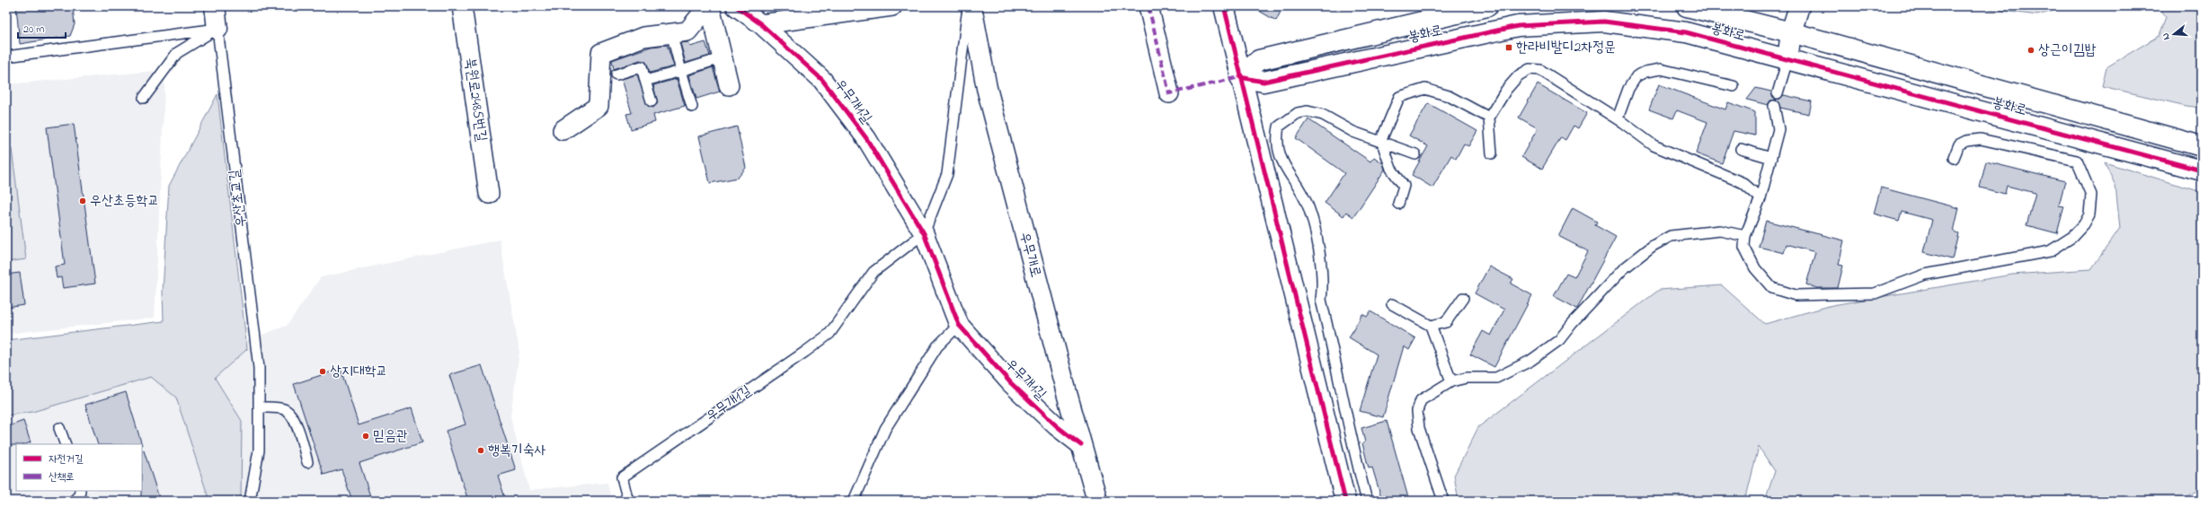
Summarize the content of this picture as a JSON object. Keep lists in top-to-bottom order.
{
  "streets": {
    "street": [
      "봉화로",
      "북원로2485번길",
      "우무개1길",
      "우산초교길",
      "우무개로"
    ]
  },
  "crossings": [
    ["우무개1길", "우무개로"]
  ],
  "places": {
    "transit": ["한라비발디2차정문"],
    "other": [
      "상근이김밥",
      "우산초등학교",
      "상지대학교",
      "믿음관",
      "행복기숙사"
    ]
  },
  "legend": ["자전거길", "산책로"],
  "scale_bar": "20 m",
  "north": "left"
}
